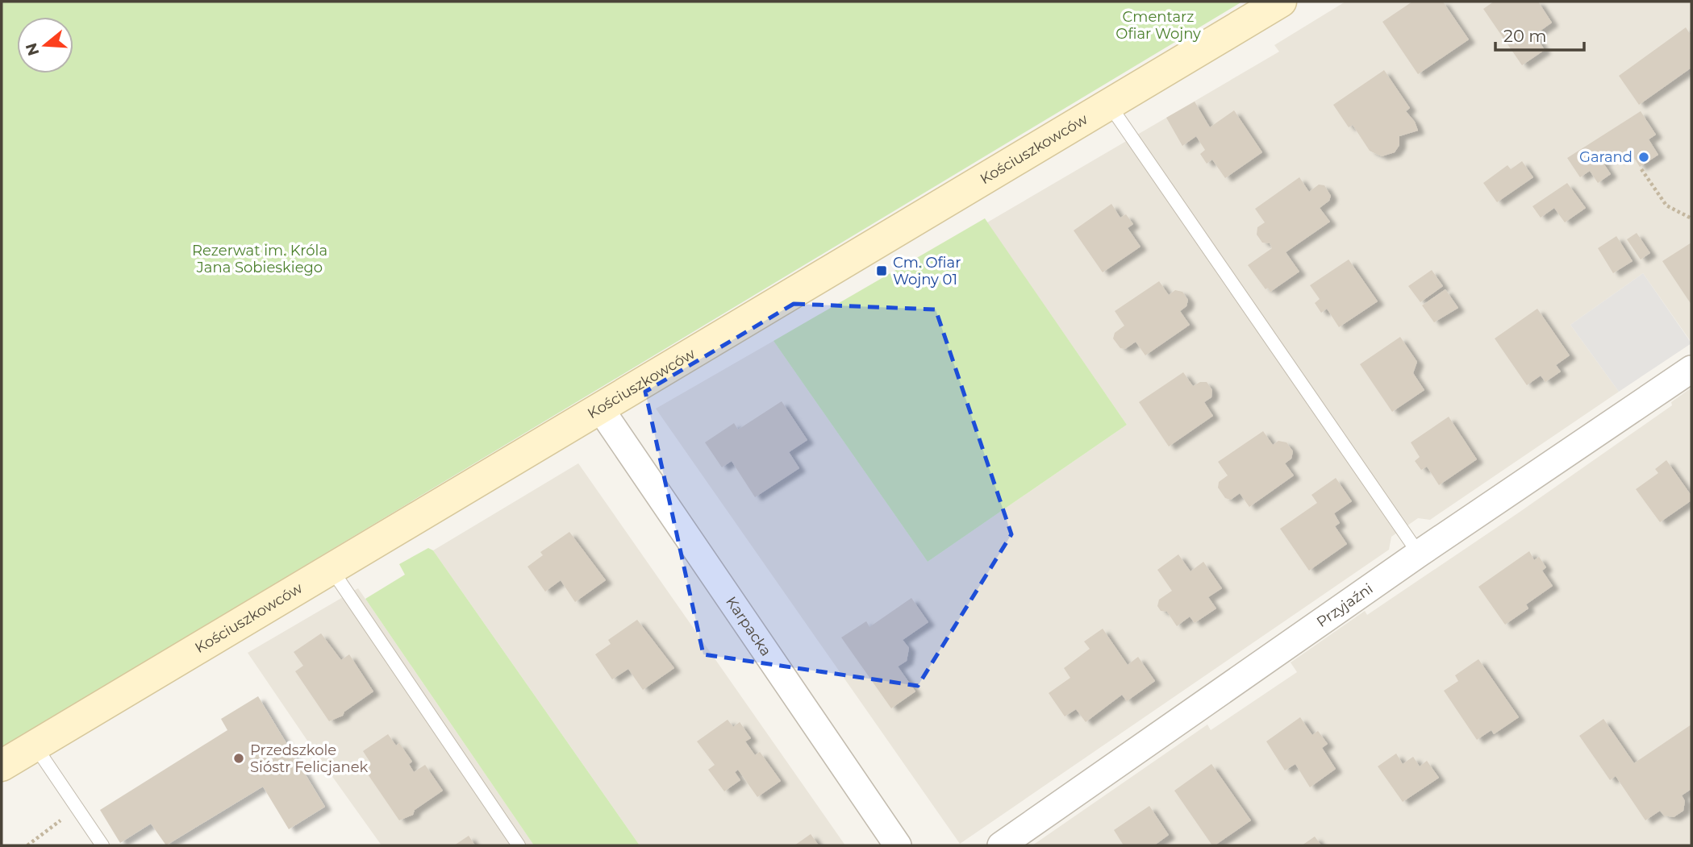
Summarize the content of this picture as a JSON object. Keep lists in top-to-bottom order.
{
  "streets": {
    "street": ["Kościuszkowców", "Przyjaźni", "Karpacka"]
  },
  "crossings": [
    ["Kościuszkowców", "Karpacka"]
  ],
  "parks": ["Cmentarz Ofiar Wojny", "Rezerwat im. Króla Jana Sobieskiego"],
  "places": {
    "other": ["Garand", "Przedszkole Sióstr Felicjanek"],
    "transit": ["Cm. Ofiar Wojny 01"]
  },
  "scale_bar": "20 m",
  "north": "left"
}
